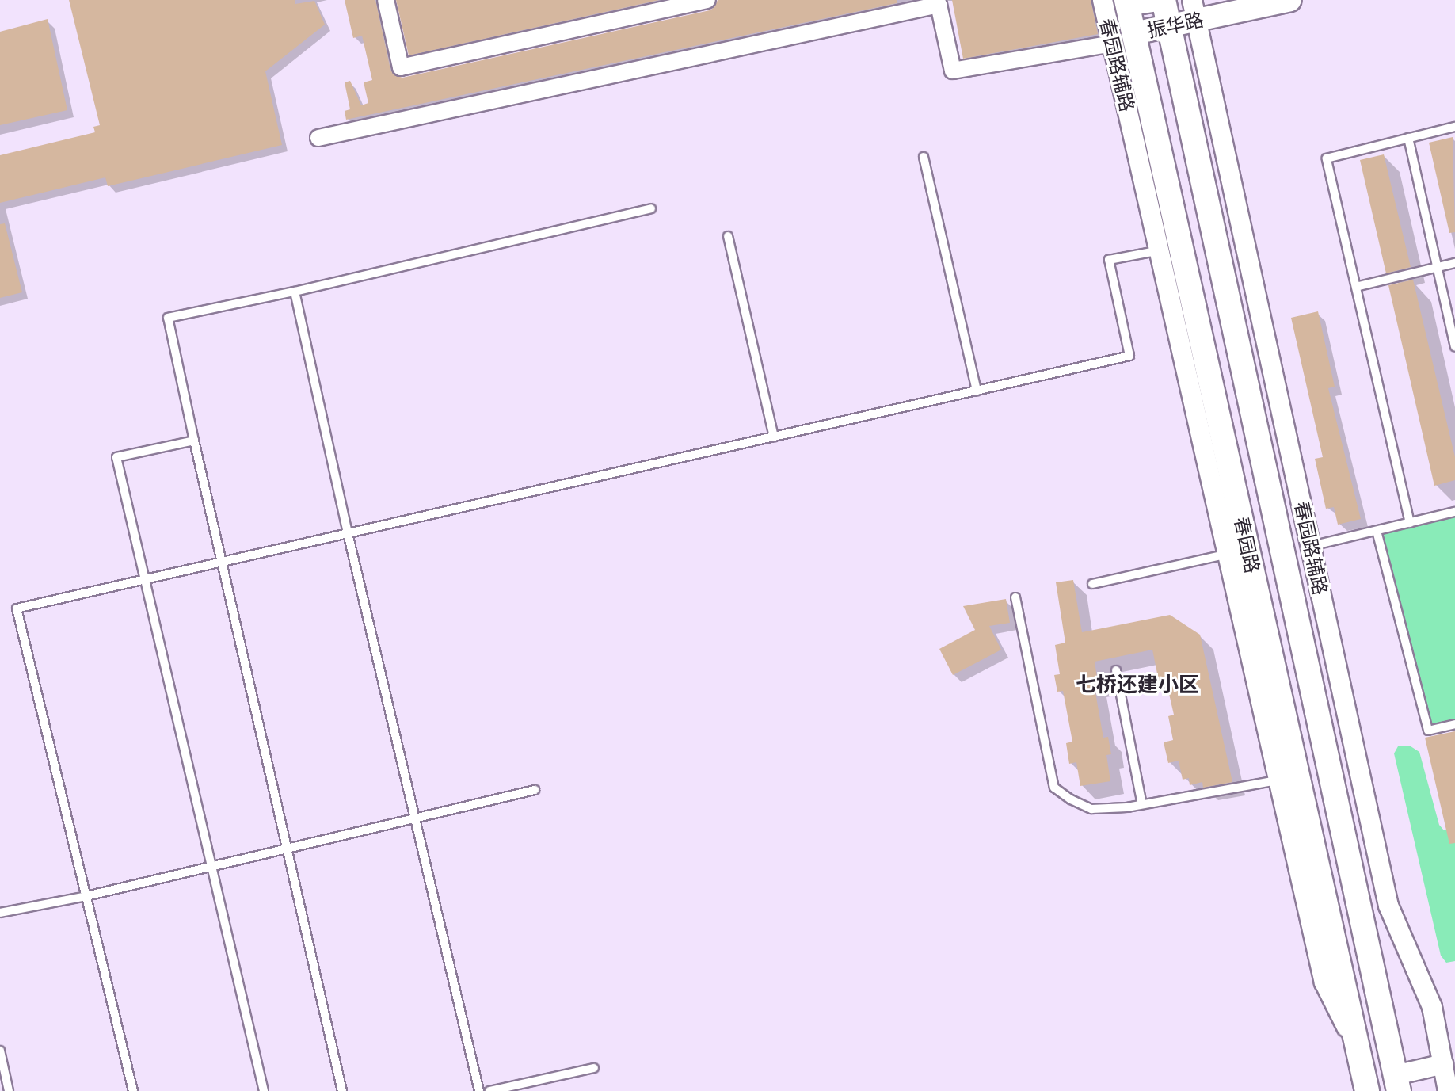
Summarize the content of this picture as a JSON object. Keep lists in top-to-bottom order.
{
  "streets": {
    "main road": ["振华路", "春园路"],
    "street": ["春园路辅路"]
  },
  "crossings": [
    ["振华路", "春园路辅路"],
    ["振华路", "春园路"],
    ["春园路辅路", "春园路"]
  ],
  "districts": ["七桥还建小区"]
}
